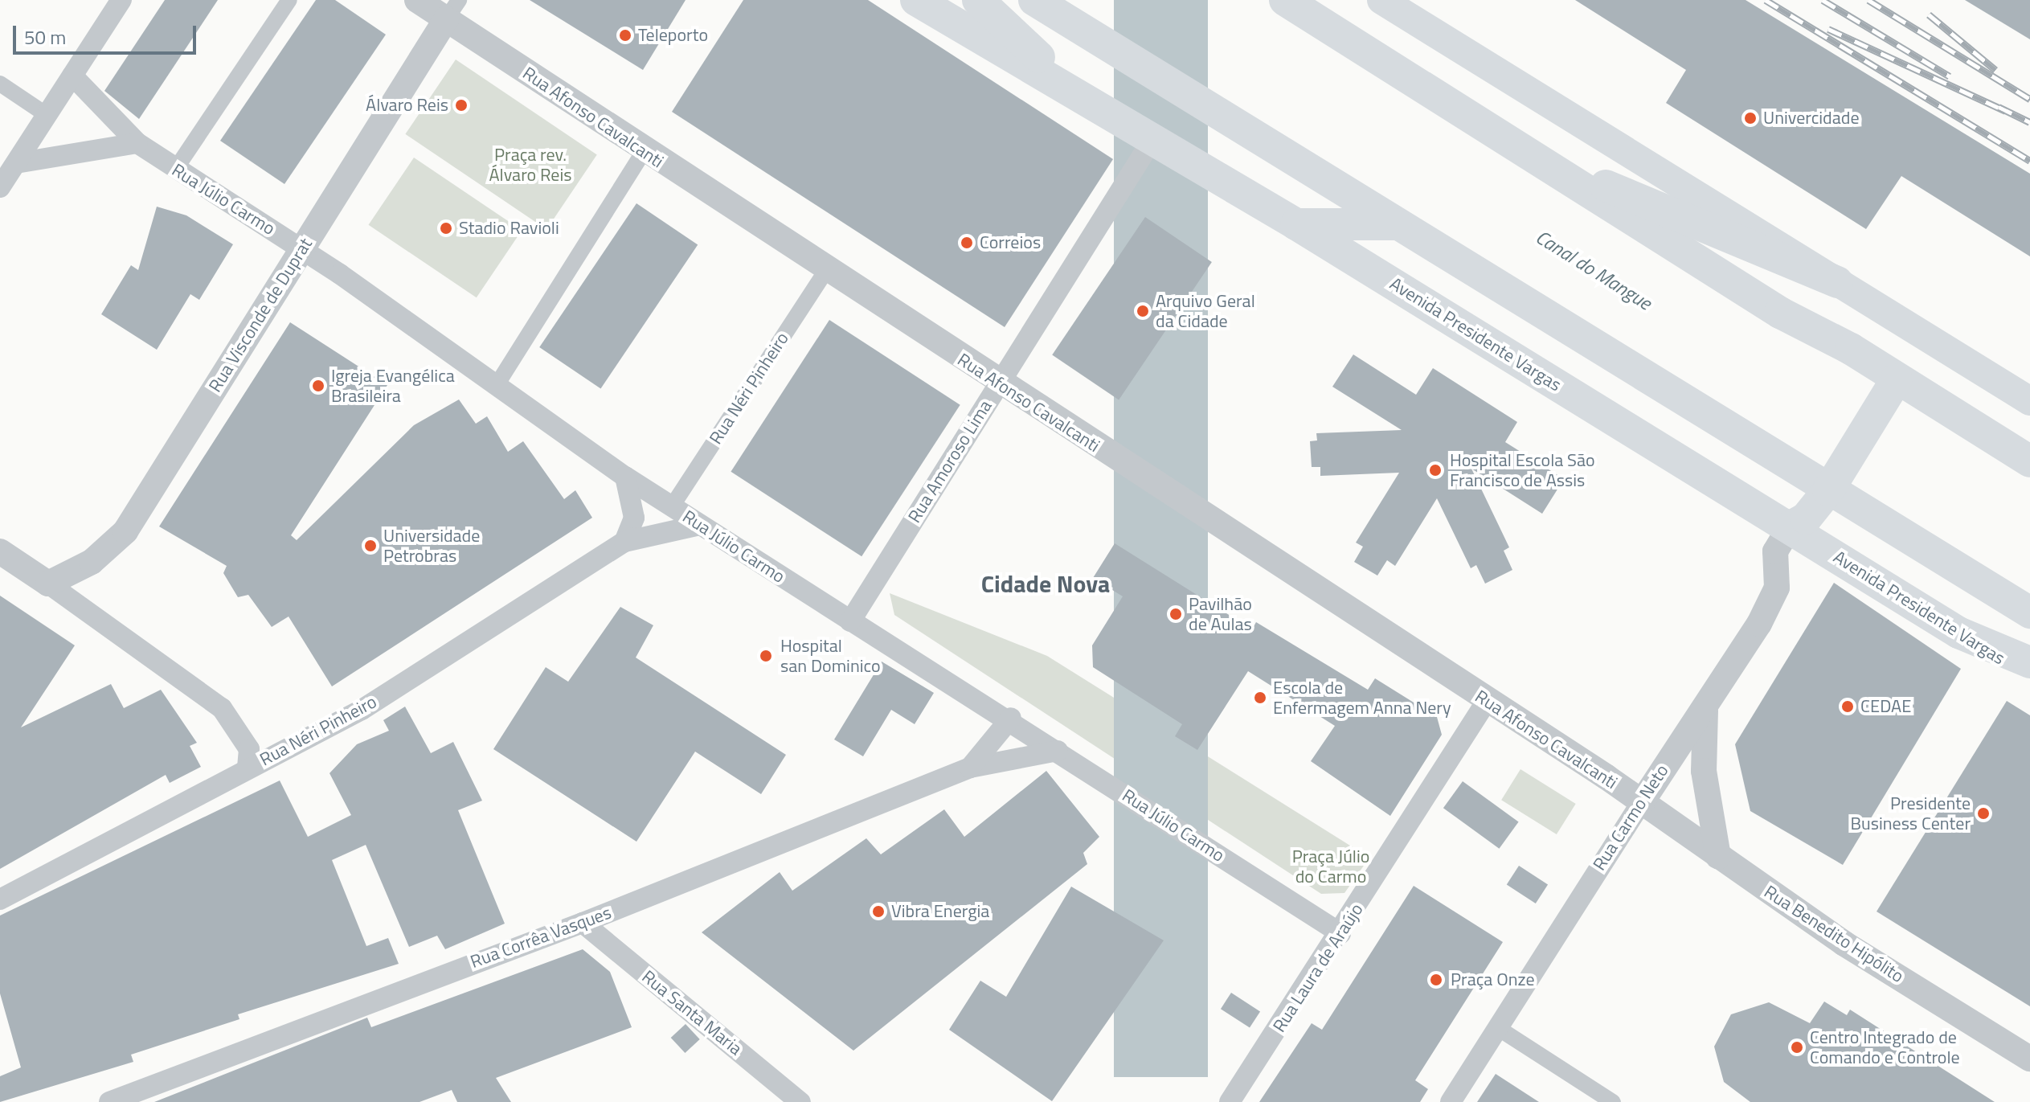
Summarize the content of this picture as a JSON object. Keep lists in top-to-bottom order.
{
  "streets": {
    "main road": ["Avenida Presidente Vargas"],
    "street": [
      "Rua Afonso Cavalcanti",
      "Rua Júlio Carmo",
      "Rua Visconde de Duprat",
      "Rua Néri Pinheiro",
      "Rua Amoroso Lima",
      "Rua Carmo Neto",
      "Rua Benedito Hipólito",
      "Rua Corrêa Vasques",
      "Rua Laura de Araújo",
      "Rua Santa Maria"
    ]
  },
  "crossings": [
    ["Rua Afonso Cavalcanti", "Rua Visconde de Duprat"],
    ["Rua Afonso Cavalcanti", "Rua Néri Pinheiro"],
    ["Rua Afonso Cavalcanti", "Rua Amoroso Lima"],
    ["Rua Afonso Cavalcanti", "Rua Carmo Neto"],
    ["Rua Afonso Cavalcanti", "Rua Benedito Hipólito"],
    ["Rua Afonso Cavalcanti", "Rua Laura de Araújo"],
    ["Rua Júlio Carmo", "Rua Visconde de Duprat"],
    ["Rua Júlio Carmo", "Rua Néri Pinheiro"],
    ["Rua Júlio Carmo", "Rua Amoroso Lima"],
    ["Rua Júlio Carmo", "Rua Corrêa Vasques"],
    ["Rua Júlio Carmo", "Rua Laura de Araújo"],
    ["Avenida Presidente Vargas", "Rua Amoroso Lima"],
    ["Avenida Presidente Vargas", "Rua Carmo Neto"],
    ["Rua Carmo Neto", "Rua Benedito Hipólito"],
    ["Rua Corrêa Vasques", "Rua Santa Maria"]
  ],
  "districts": ["Cidade Nova"],
  "water": ["Canal do Mangue"],
  "parks": ["Praça rev. Álvaro Reis", "Praça Júlio do Carmo"],
  "places": [
    "Teleporto",
    "Álvaro Reis",
    "Univercidade",
    "Stadio Ravioli",
    "Correios",
    "Arquivo Geral da Cidade",
    "Igreja Evangélica Brasileira",
    "Hospital Escola São Francisco de Assis",
    "Universidade Petrobras",
    "Pavilhão de Aulas",
    "Hospital san Dominico",
    "Escola de Enfermagem Anna Nery",
    "CEDAE",
    "Presidente Business Center",
    "Vibra Energia",
    "Praça Onze",
    "Centro Integrado de Comando e Controle"
  ],
  "scale_bar": "50 m"
}
